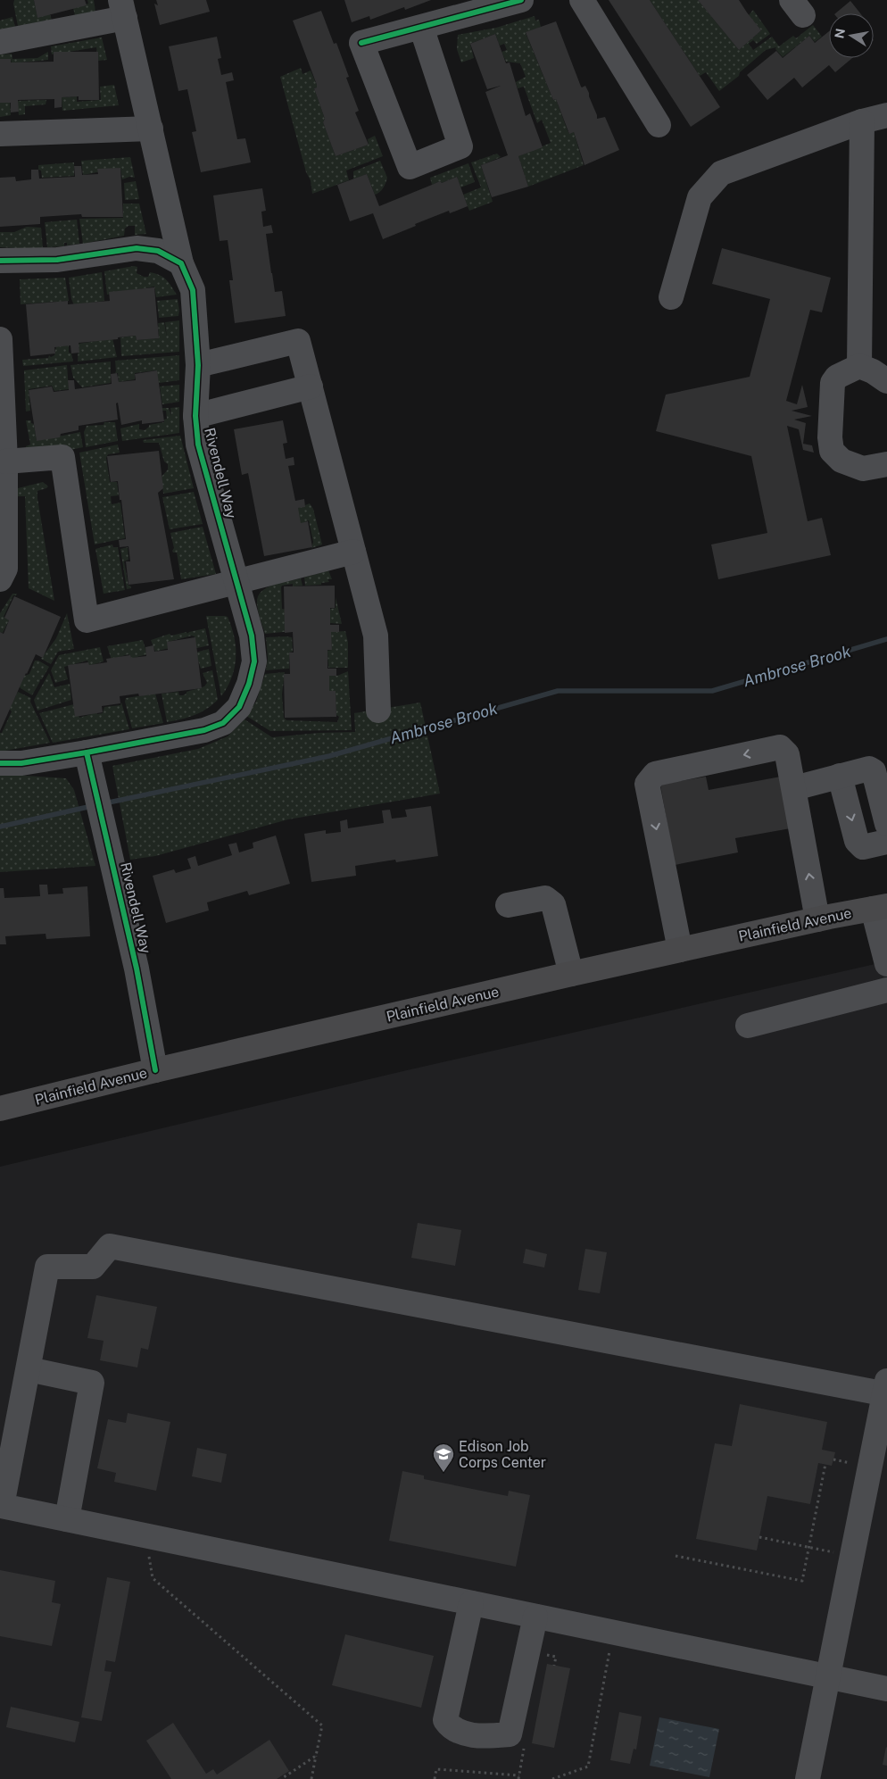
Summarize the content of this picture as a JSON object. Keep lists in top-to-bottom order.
{
  "streets": {
    "main road": ["Plainfield Avenue"],
    "street": ["Rivendell Way"]
  },
  "crossings": [
    ["Rivendell Way", "Plainfield Avenue"]
  ],
  "water": ["Ambrose Brook"],
  "places": {
    "school or university": ["Edison Job Corps Center"]
  },
  "north": "left"
}
